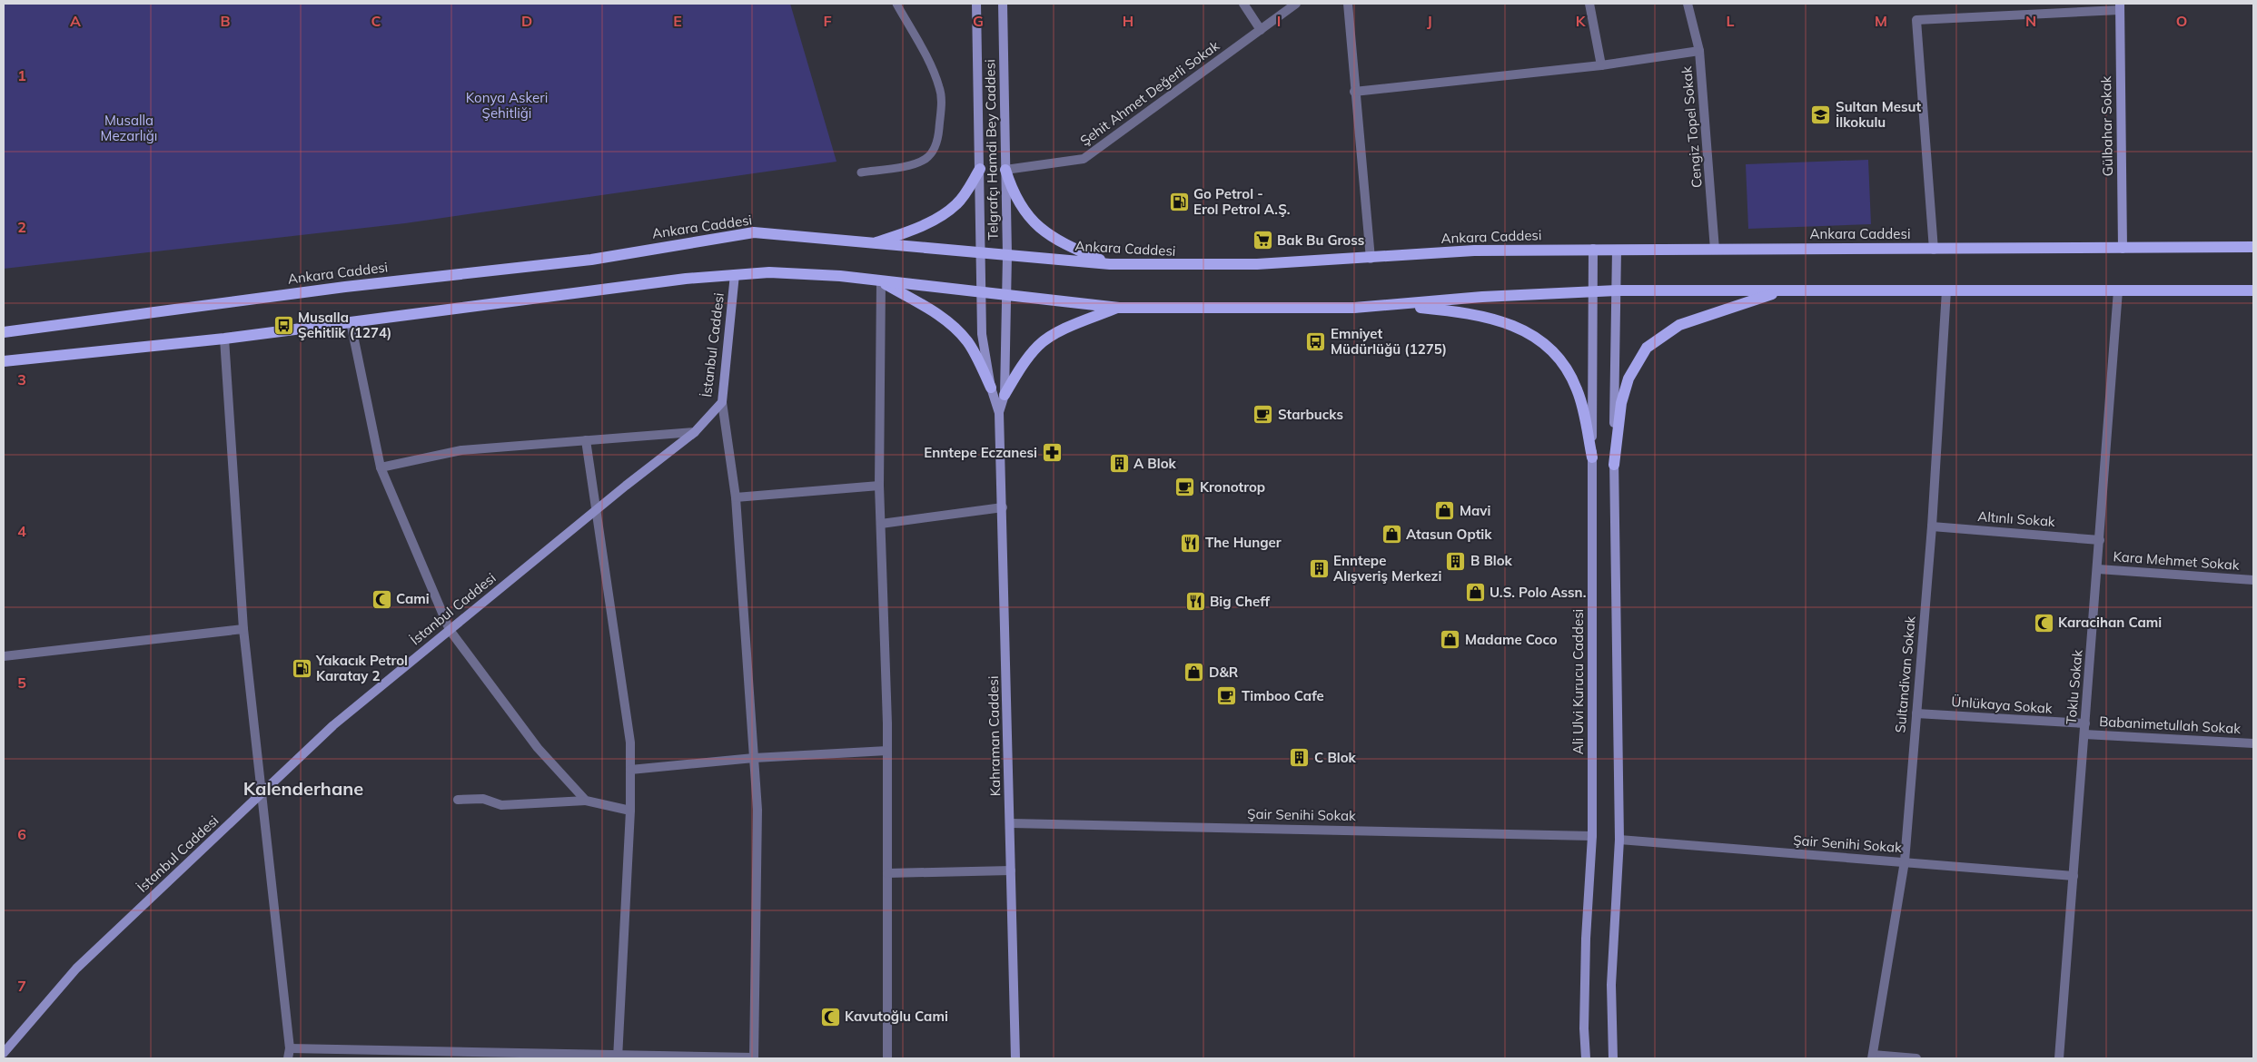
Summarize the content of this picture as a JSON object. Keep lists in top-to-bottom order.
{
  "streets": {
    "main road": ["Ankara Caddesi"],
    "street": [
      "Şehit Ahmet Değerli Sokak",
      "Gülbahar Sokak",
      "Cengiz Topel Sokak",
      "Telgrafçı Hamdi Bey Caddesi",
      "İstanbul Caddesi",
      "Altınlı Sokak",
      "Kara Mehmet Sokak",
      "Sultandivan Sokak",
      "Ali Ulvi Kurucu Caddesi",
      "Toklu Sokak",
      "Ünlükaya Sokak",
      "Babanimetullah Sokak",
      "Kahraman Caddesi",
      "Şair Senihi Sokak"
    ]
  },
  "crossings": [
    ["Şehit Ahmet Değerli Sokak", "Telgrafçı Hamdi Bey Caddesi"],
    ["Gülbahar Sokak", "Ankara Caddesi"],
    ["Cengiz Topel Sokak", "Ankara Caddesi"],
    ["Telgrafçı Hamdi Bey Caddesi", "Ankara Caddesi"],
    ["Telgrafçı Hamdi Bey Caddesi", "Kahraman Caddesi"],
    ["Ankara Caddesi", "Ali Ulvi Kurucu Caddesi"],
    ["Altınlı Sokak", "Sultandivan Sokak"],
    ["Altınlı Sokak", "Toklu Sokak"],
    ["Kara Mehmet Sokak", "Toklu Sokak"],
    ["Sultandivan Sokak", "Ünlükaya Sokak"],
    ["Sultandivan Sokak", "Şair Senihi Sokak"],
    ["Ali Ulvi Kurucu Caddesi", "Şair Senihi Sokak"],
    ["Toklu Sokak", "Ünlükaya Sokak"],
    ["Toklu Sokak", "Babanimetullah Sokak"],
    ["Toklu Sokak", "Şair Senihi Sokak"],
    ["Kahraman Caddesi", "Şair Senihi Sokak"]
  ],
  "districts": ["Kalenderhane"],
  "parks": ["Konya Askeri Şehitliği", "Musalla Mezarlığı"],
  "places": {
    "school or university": ["Sultan Mesut İlkokulu"],
    "fuel station": ["Go Petrol - Erol Petrol A.Ş.", "Yakacık Petrol Karatay 2"],
    "supermarket": ["Bak Bu Gross"],
    "bus stop": ["Musalla Şehitlik (1274)", "Emniyet Müdürlüğü (1275)"],
    "cafe": ["Starbucks", "Kronotrop", "Timboo Cafe"],
    "pharmacy": ["Enntepe Eczanesi"],
    "building": [
      "A Blok",
      "B Blok",
      "Enntepe Alışveriş Merkezi",
      "C Blok"
    ],
    "shop": [
      "Mavi",
      "Atasun Optik",
      "U.S. Polo Assn.",
      "Madame Coco",
      "D&R"
    ],
    "restaurant": ["The Hunger", "Big Cheff"],
    "mosque": ["Cami", "Karacihan Cami", "Kavutoğlu Cami"]
  },
  "grid": {
    "columns": [
      "A",
      "B",
      "C",
      "D",
      "E",
      "F",
      "G",
      "H",
      "I",
      "J",
      "K",
      "L",
      "M",
      "N",
      "O"
    ],
    "rows": [
      "1",
      "2",
      "3",
      "4",
      "5",
      "6",
      "7"
    ]
  }
}
